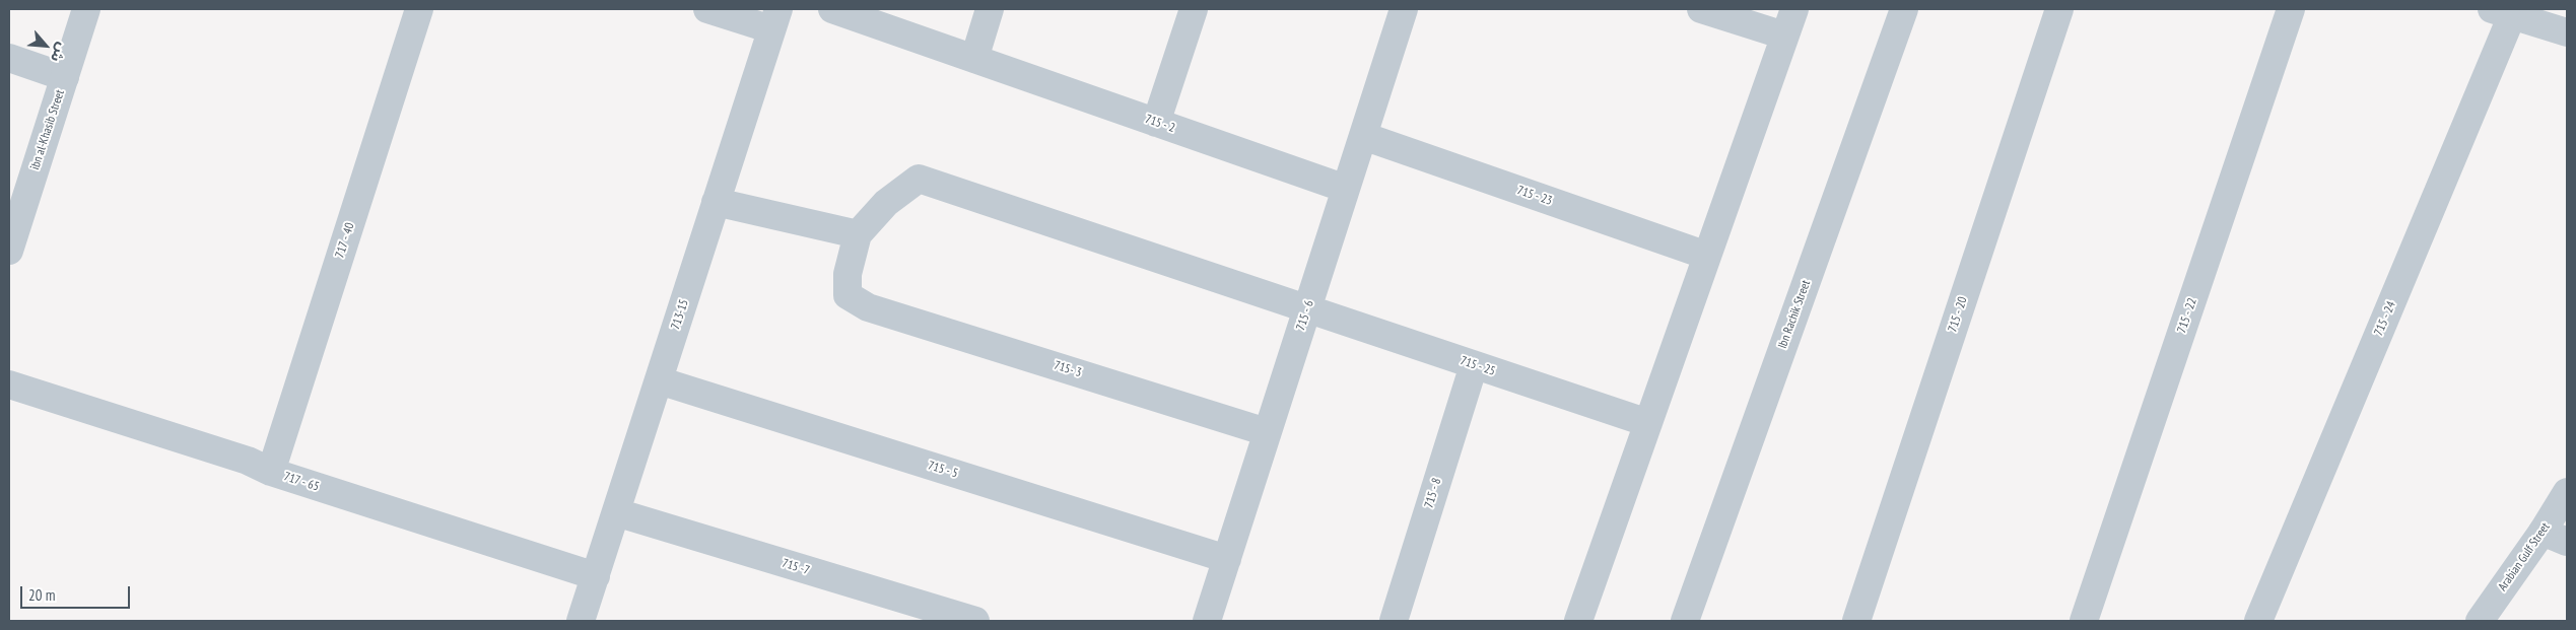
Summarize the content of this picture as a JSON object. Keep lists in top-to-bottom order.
{
  "streets": {
    "street": [
      "715 - 2",
      "ibn al-Khasib Street",
      "715 - 23",
      "717 - 40",
      "713-15",
      "Ibn Rachik Street",
      "715 - 20",
      "715 - 6",
      "715 - 22",
      "715 - 24",
      "715 - 25",
      "715- 3",
      "715 - 5",
      "717 - 65",
      "715 - 8",
      "Arabian Gulf Street",
      "715 -7"
    ]
  },
  "crossings": [
    ["715 - 2", "715 - 6"],
    ["715 - 23", "715 - 6"],
    ["717 - 40", "717 - 65"],
    ["713-15", "715 - 5"],
    ["713-15", "717 - 65"],
    ["713-15", "715 -7"],
    ["715 - 6", "715 - 25"],
    ["715 - 6", "715- 3"],
    ["715 - 6", "715 - 5"],
    ["715 - 25", "715- 3"],
    ["715 - 25", "715 - 8"]
  ],
  "scale_bar": "20 m",
  "north": "bottom right"
}
